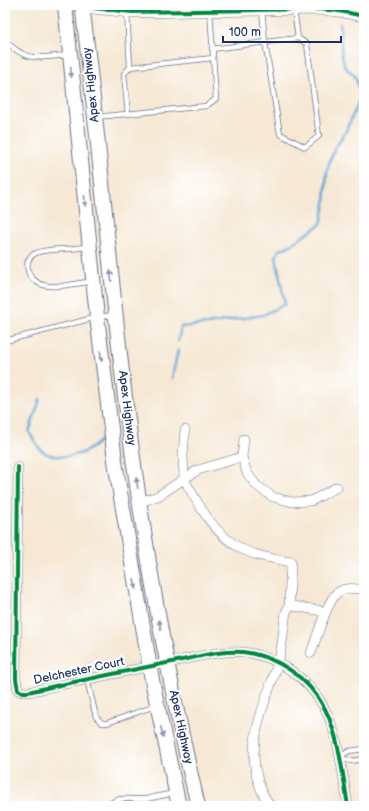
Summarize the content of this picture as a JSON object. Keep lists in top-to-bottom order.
{
  "streets": {
    "main road": ["Apex Highway"],
    "street": ["Delchester Court"]
  },
  "crossings": [
    ["Apex Highway", "Delchester Court"]
  ],
  "scale_bar": "100 m"
}
